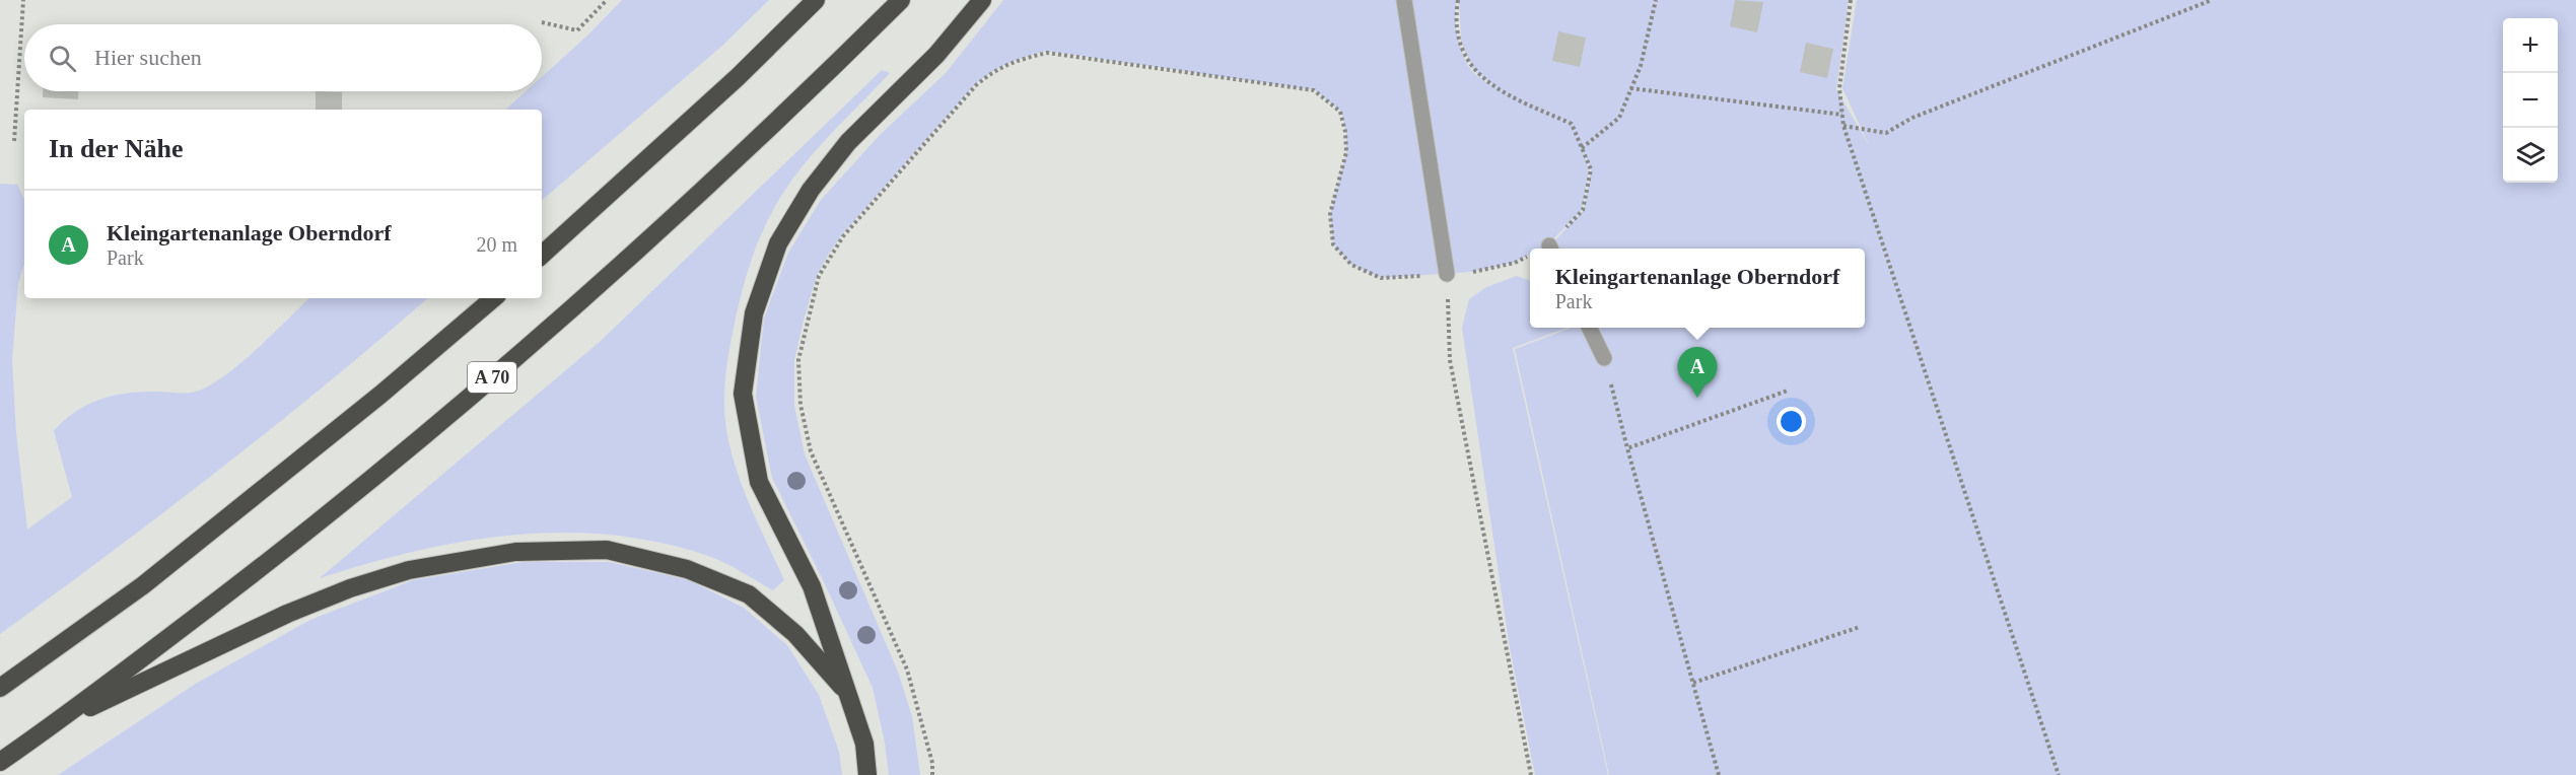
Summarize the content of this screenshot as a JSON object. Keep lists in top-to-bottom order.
{
  "streets": {
    "highway": ["A 70"]
  },
  "page": {
    "map_buttons": ["+", "−"],
    "search": "Hier suchen",
    "heading": "In der Nähe",
    "list": [
      {
        "mark": "A",
        "name": "Kleingartenanlage Oberndorf",
        "note": "Park",
        "value": "20 m"
      }
    ],
    "popup": ["Kleingartenanlage Oberndorf", "Park"],
    "pins": "A"
  }
}
